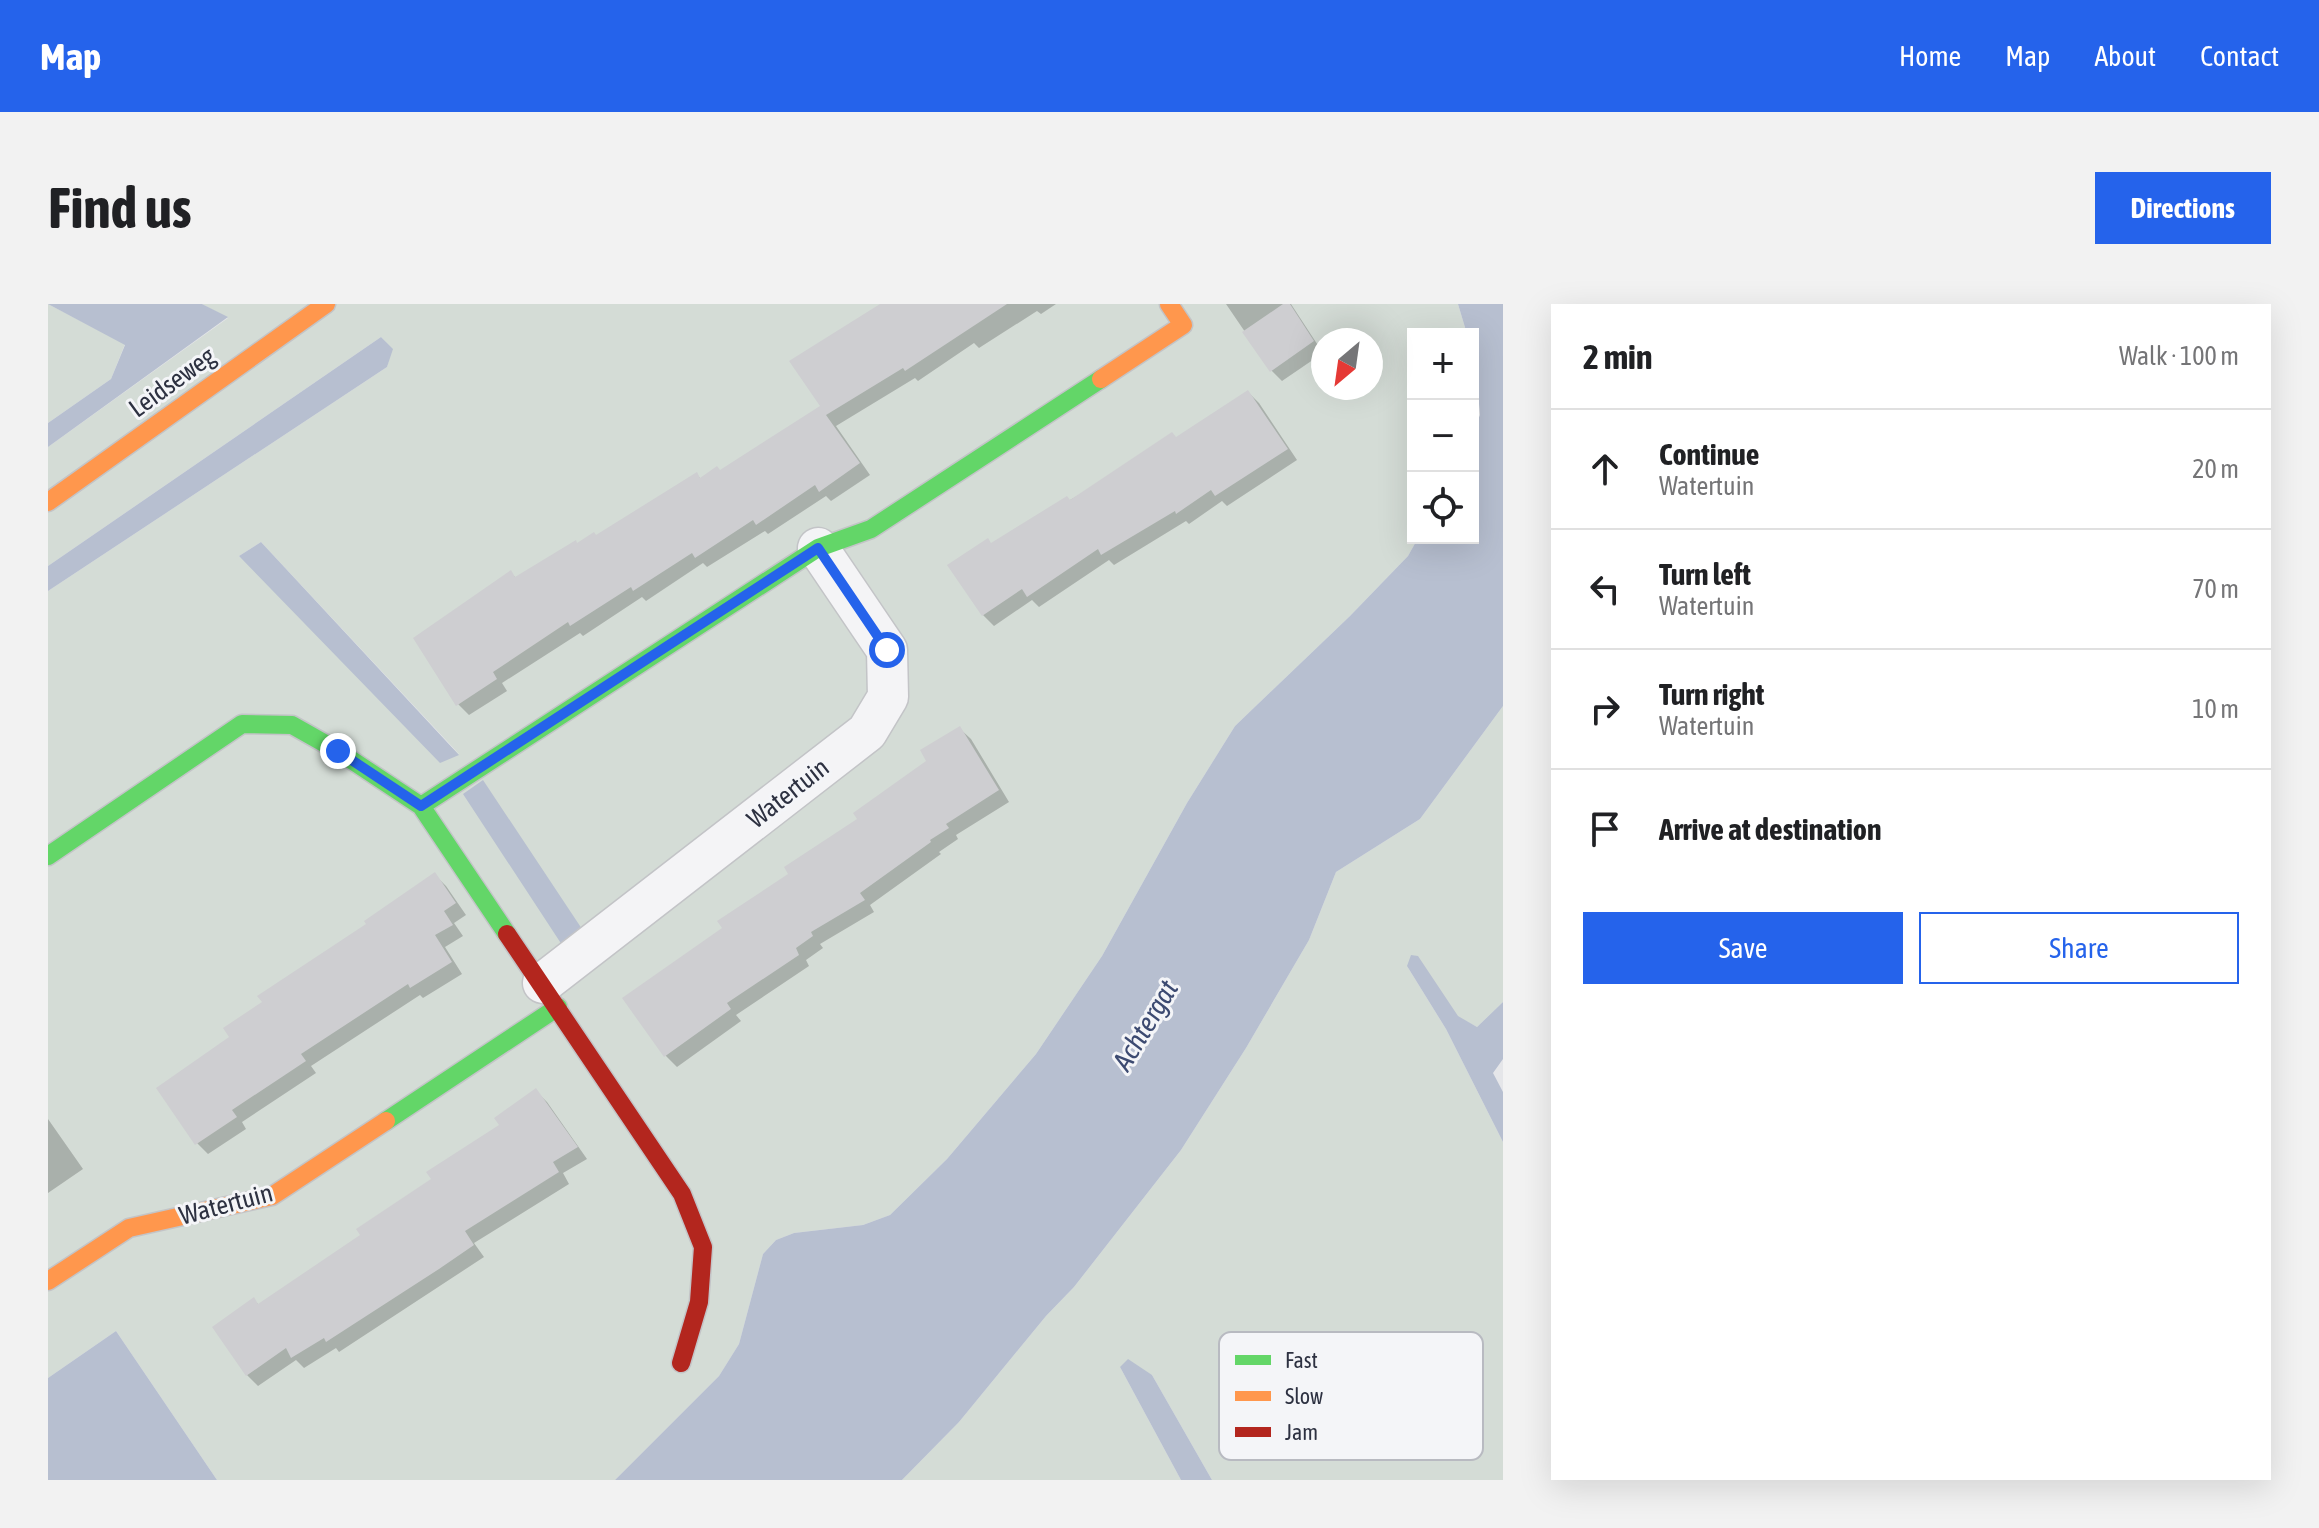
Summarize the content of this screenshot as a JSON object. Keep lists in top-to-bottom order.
{
  "streets": {
    "street": ["Leidseweg", "Watertuin"]
  },
  "water": ["Achtergat"],
  "legend": ["Fast", "Slow", "Jam"],
  "north": "bottom left",
  "page": {
    "header": "Map",
    "nav": [
      "Home",
      "Map",
      "About",
      "Contact"
    ],
    "buttons": [
      "Directions",
      ["Save", "Share"]
    ],
    "title": "Find us",
    "heading": ["2 min", "Walk · 100 m"],
    "map_buttons": ["+", "−"],
    "list": [
      ["Continue", "Watertuin", "20 m"],
      ["Turn left", "Watertuin", "70 m"],
      ["Turn right", "Watertuin", "10 m"],
      "Arrive at destination"
    ]
  }
}
